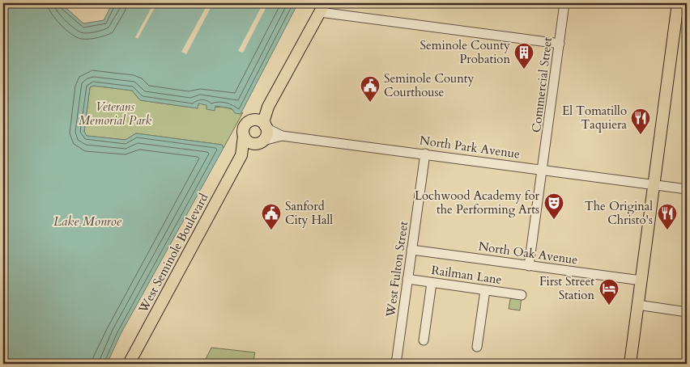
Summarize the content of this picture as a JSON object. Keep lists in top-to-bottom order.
{
  "streets": {
    "main road": ["West Seminole Boulevard"],
    "street": [
      "Commercial Street",
      "North Park Avenue",
      "North Oak Avenue",
      "West Fulton Street",
      "Railman Lane"
    ]
  },
  "crossings": [
    ["Commercial Street", "North Park Avenue"],
    ["Commercial Street", "North Oak Avenue"],
    ["North Park Avenue", "West Fulton Street"],
    ["North Oak Avenue", "West Fulton Street"],
    ["West Fulton Street", "Railman Lane"]
  ],
  "water": ["Lake Monroe"],
  "parks": ["Veterans Memorial Park"],
  "places": {
    "building": ["Seminole County Probation"],
    "public building": ["Seminole County Courthouse", "Sanford City Hall"],
    "restaurant": ["El Tomatillo Taquiera", "The Original Christo's"],
    "theatre": ["Lochwood Academy for the Performing Arts"],
    "hotel": ["First Street Station"]
  }
}
